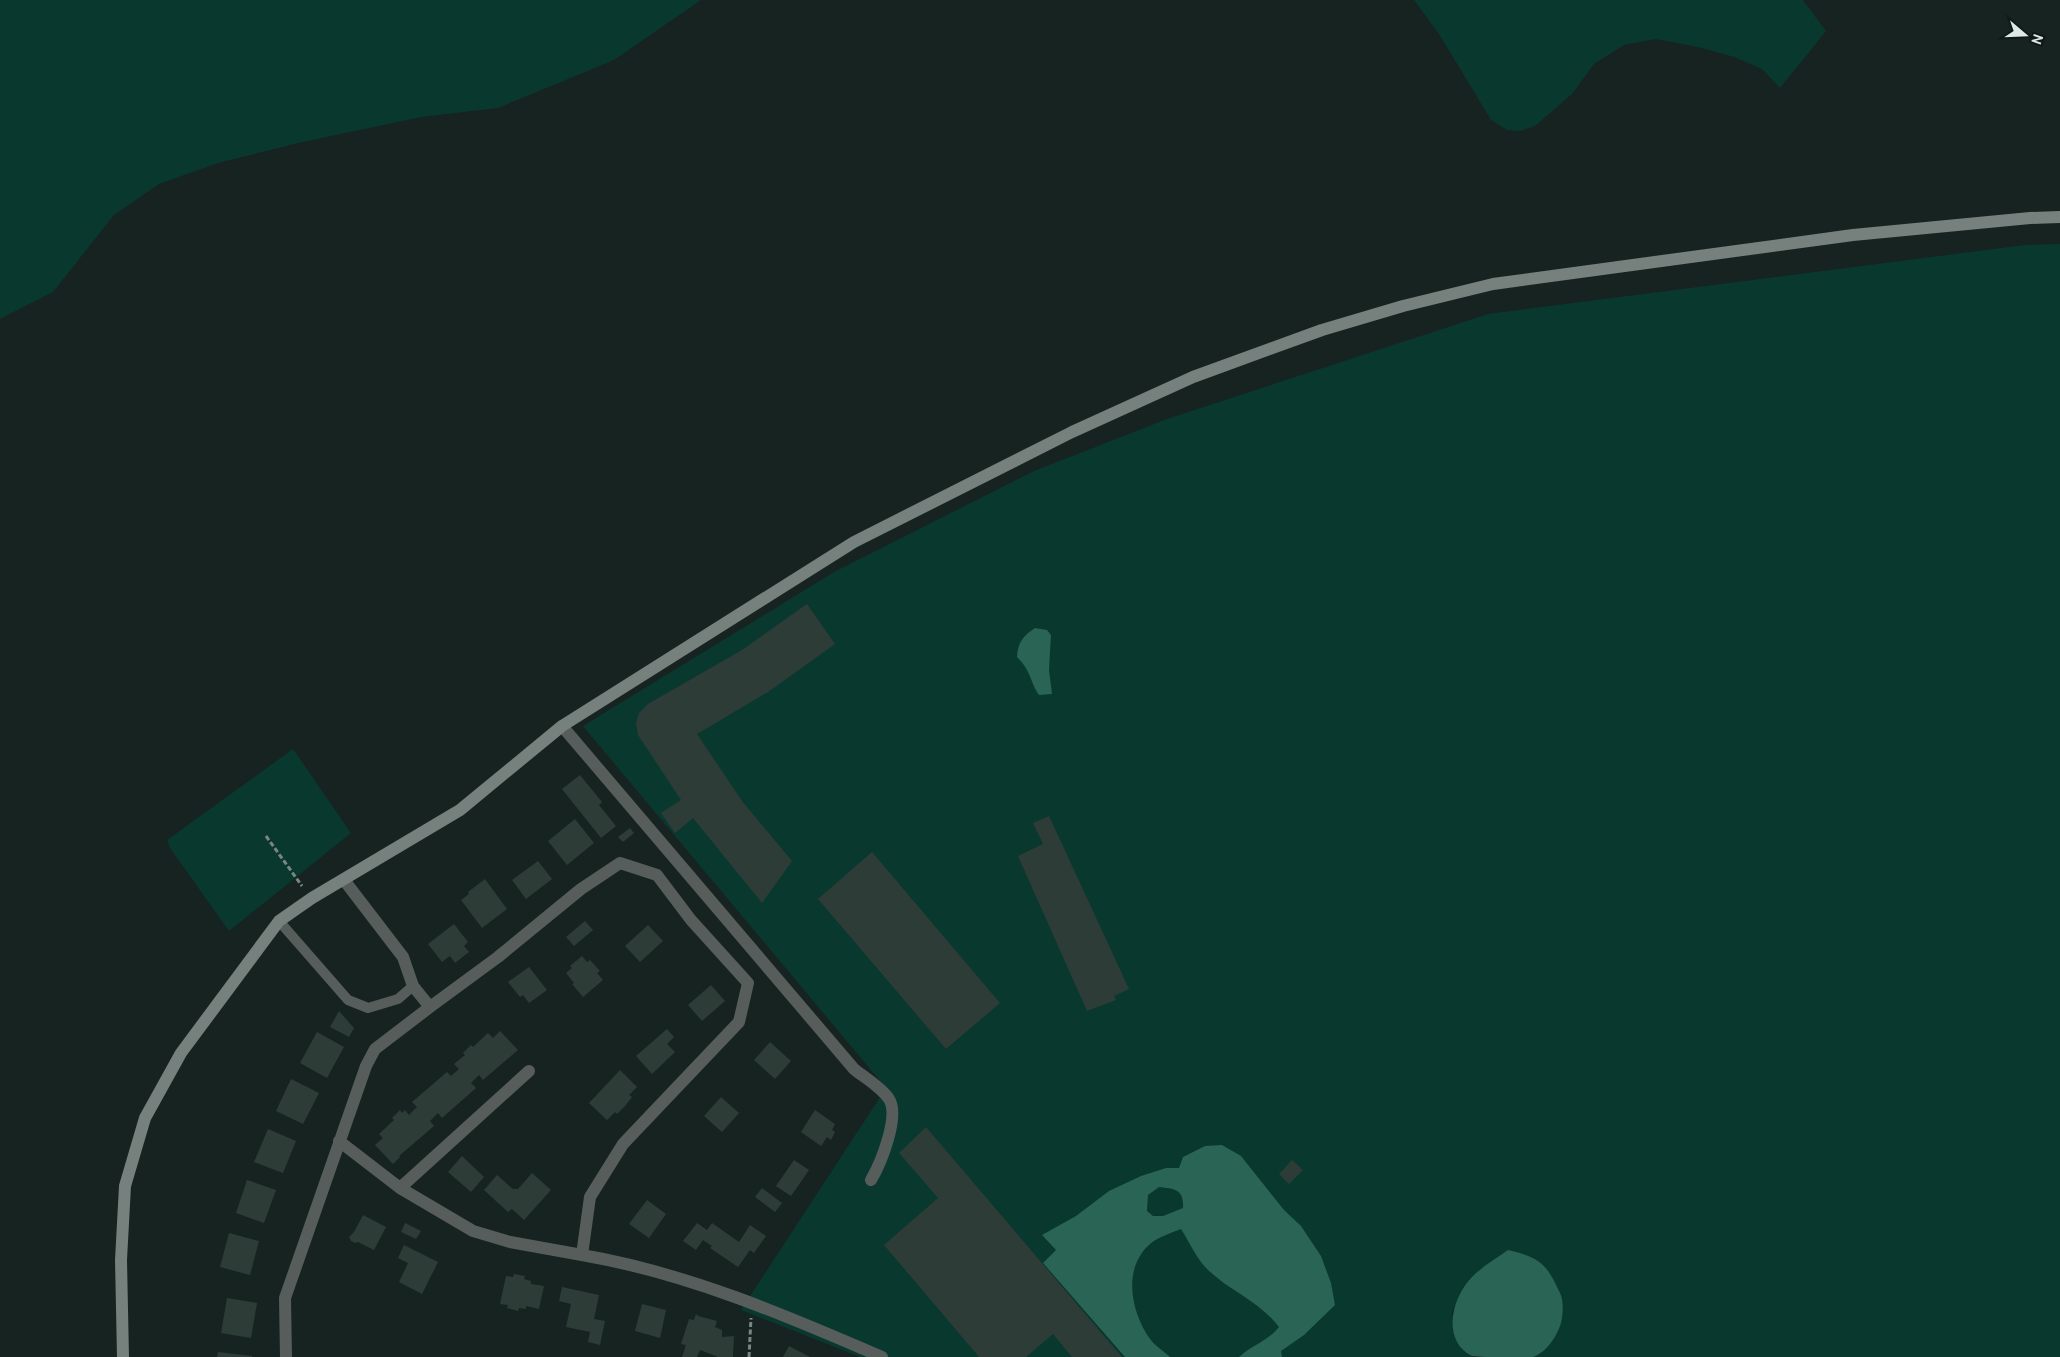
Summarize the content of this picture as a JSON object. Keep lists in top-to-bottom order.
{
  "north": "right"
}
